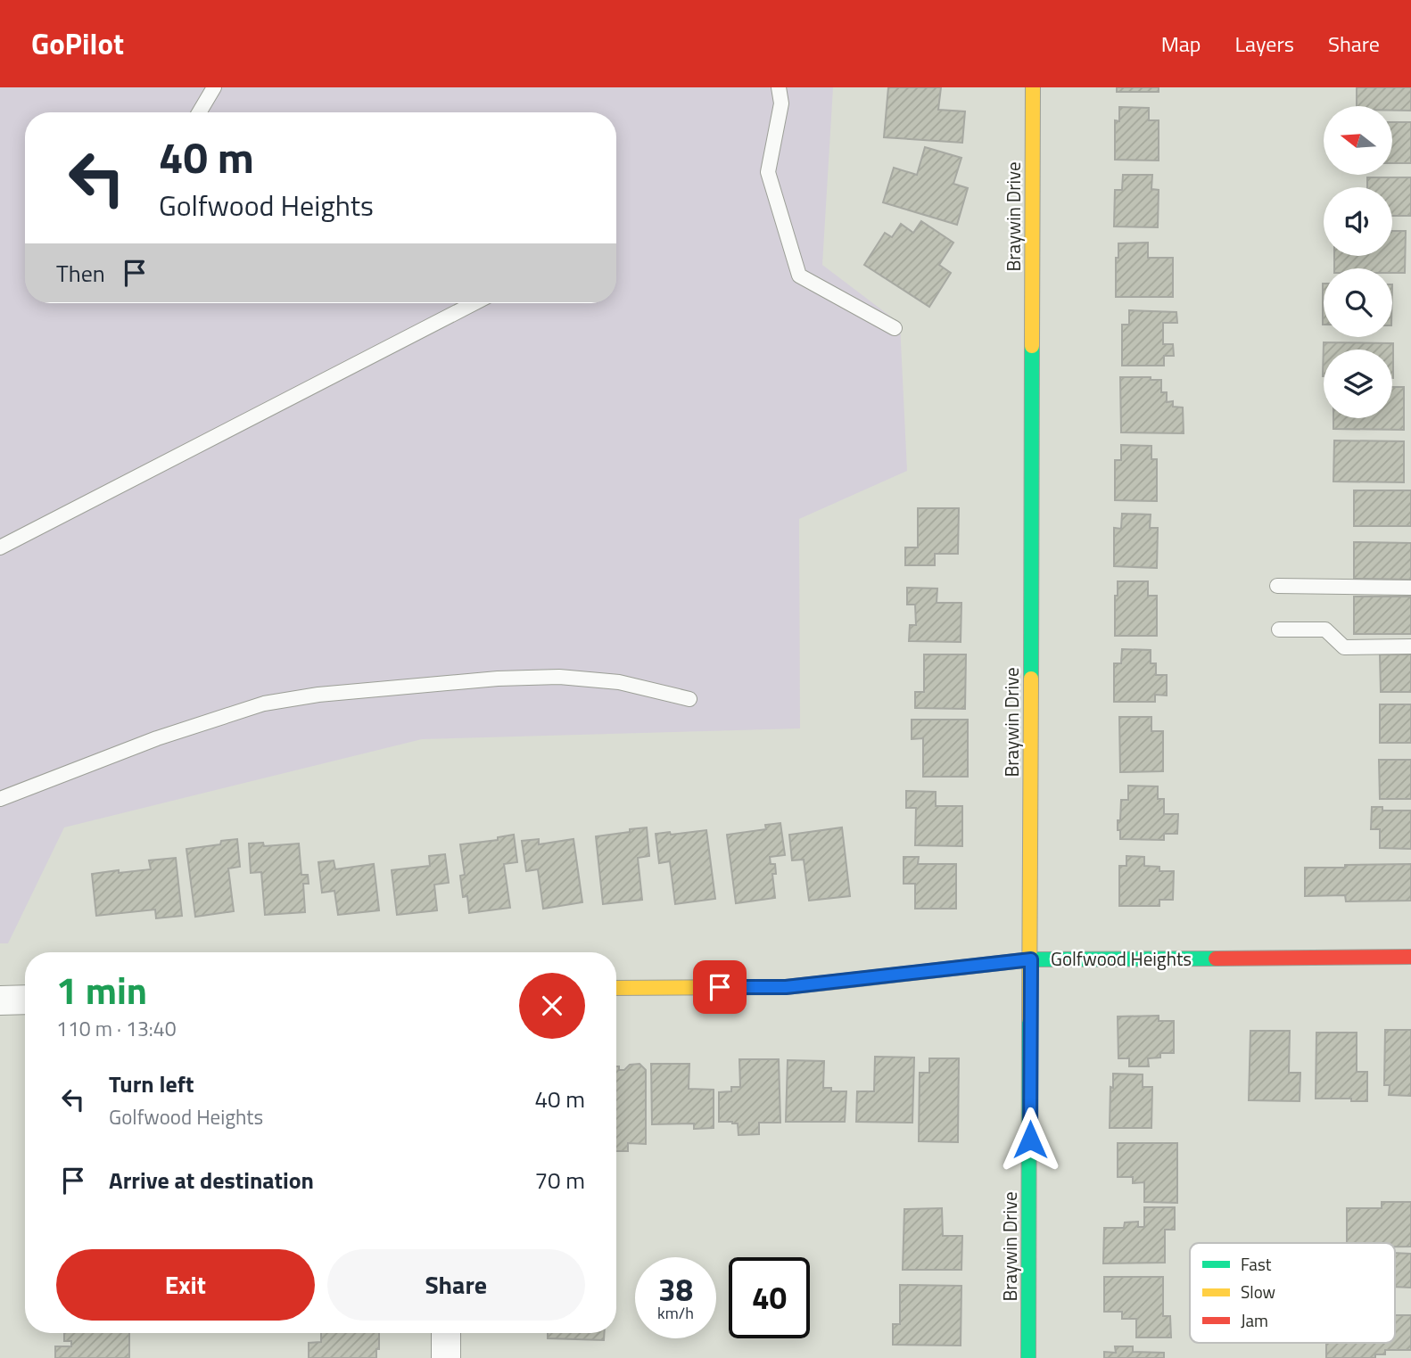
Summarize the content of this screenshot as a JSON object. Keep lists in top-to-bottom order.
{
  "streets": {
    "street": ["Braywin Drive", "Golfwood Heights"]
  },
  "crossings": [
    ["Braywin Drive", "Golfwood Heights"]
  ],
  "legend": ["Fast", "Slow", "Jam"],
  "north": "left",
  "page": {
    "header": "GoPilot",
    "nav": ["Map", "Layers", "Share"],
    "turn": ["40 m", "Golfwood Heights"],
    "then": "Then",
    "heading": ["1 min", "110 m · 13:40"],
    "list": [
      {
        "name": "Turn left",
        "note": "Golfwood Heights",
        "value": "40 m"
      },
      {
        "name": "Arrive at destination",
        "value": "70 m"
      }
    ],
    "buttons": ["Exit", "Share"],
    "speed": "38 km/h",
    "limit": "40"
  }
}
